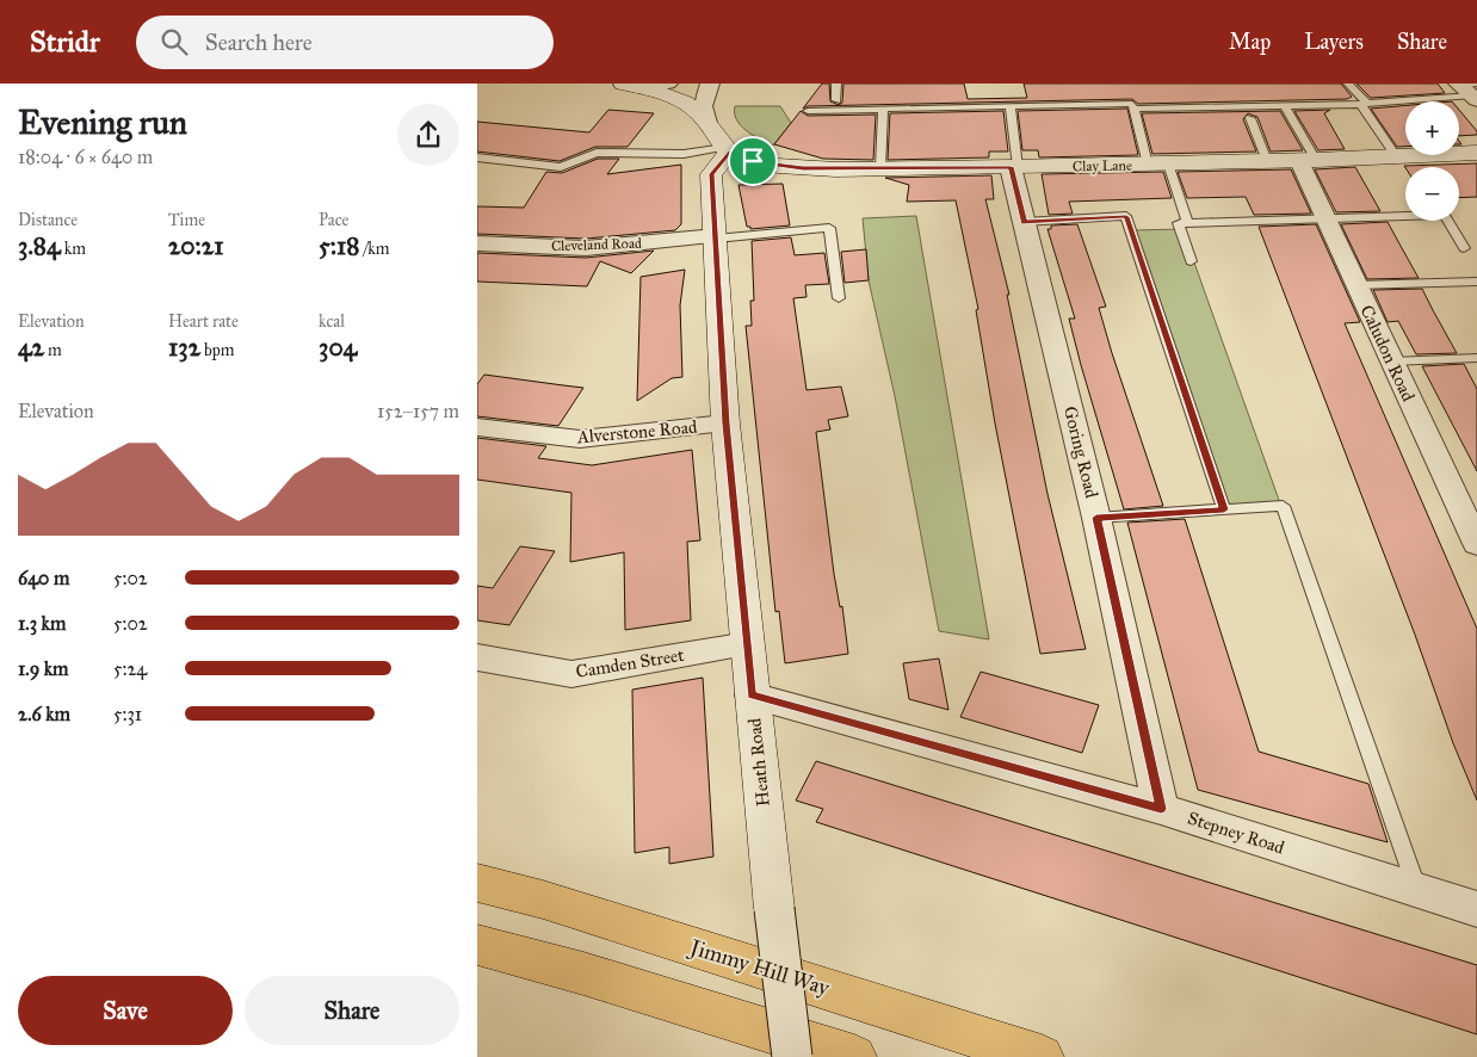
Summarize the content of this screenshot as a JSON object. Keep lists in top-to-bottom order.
{
  "streets": {
    "highway": ["Jimmy Hill Way"],
    "street": [
      "Clay Lane",
      "Cleveland Road",
      "Caludon Road",
      "Alverstone Road",
      "Goring Road",
      "Camden Street",
      "Heath Road",
      "Stepney Road"
    ]
  },
  "crossings": [
    ["Clay Lane", "Caludon Road"],
    ["Clay Lane", "Goring Road"],
    ["Clay Lane", "Heath Road"],
    ["Cleveland Road", "Heath Road"],
    ["Alverstone Road", "Heath Road"],
    ["Goring Road", "Stepney Road"],
    ["Camden Street", "Heath Road"],
    ["Heath Road", "Stepney Road"]
  ],
  "page": {
    "header": "Stridr",
    "search": "Search here",
    "nav": ["Map", "Layers", "Share"],
    "heading": ["Evening run", "18:04 · 6 × 640 m"],
    "map_buttons": ["+", "−"],
    "stats": [
      ["Distance", "3.84 km"],
      ["Time", "20:21"],
      ["Pace", "5:18 /km"],
      ["Elevation", "42 m"],
      ["Heart rate", "132 bpm"],
      ["kcal", "304"]
    ],
    "chart": ["Elevation", "152–157 m"],
    "list": [
      {
        "name": "640 m",
        "note": "5:02"
      },
      {
        "name": "1.3 km",
        "note": "5:02"
      },
      {
        "name": "1.9 km",
        "note": "5:24"
      },
      {
        "name": "2.6 km",
        "note": "5:31"
      }
    ],
    "buttons": ["Save", "Share"]
  }
}
